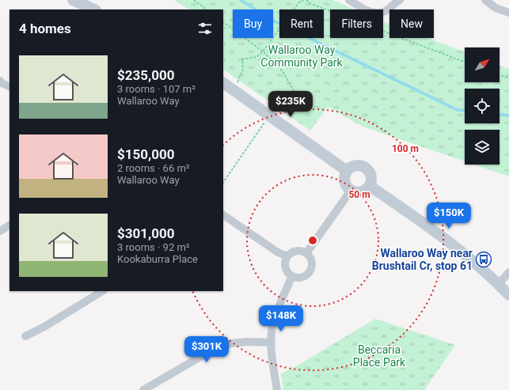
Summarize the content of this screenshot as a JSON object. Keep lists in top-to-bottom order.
{
  "parks": ["Wallaroo Way Community Park", "Beccaria Place Park"],
  "places": {
    "bus stop": ["Wallaroo Way near Brushtail Cr, stop 61"]
  },
  "north": "top right",
  "page": {
    "chip": [
      "Buy",
      "Rent",
      "Filters",
      "New"
    ],
    "heading": "4 homes",
    "list": [
      {
        "name": "$235,000",
        "note": "3 rooms · 107 m² · Wallaroo Way"
      },
      {
        "name": "$150,000",
        "note": "2 rooms · 66 m² · Wallaroo Way"
      },
      {
        "name": "$301,000",
        "note": "3 rooms · 92 m² · Kookaburra Place"
      }
    ],
    "price": [
      "$235K",
      "$150K",
      "$148K",
      "$301K"
    ]
  },
  "rings": ["100 m", "50 m"]
}
